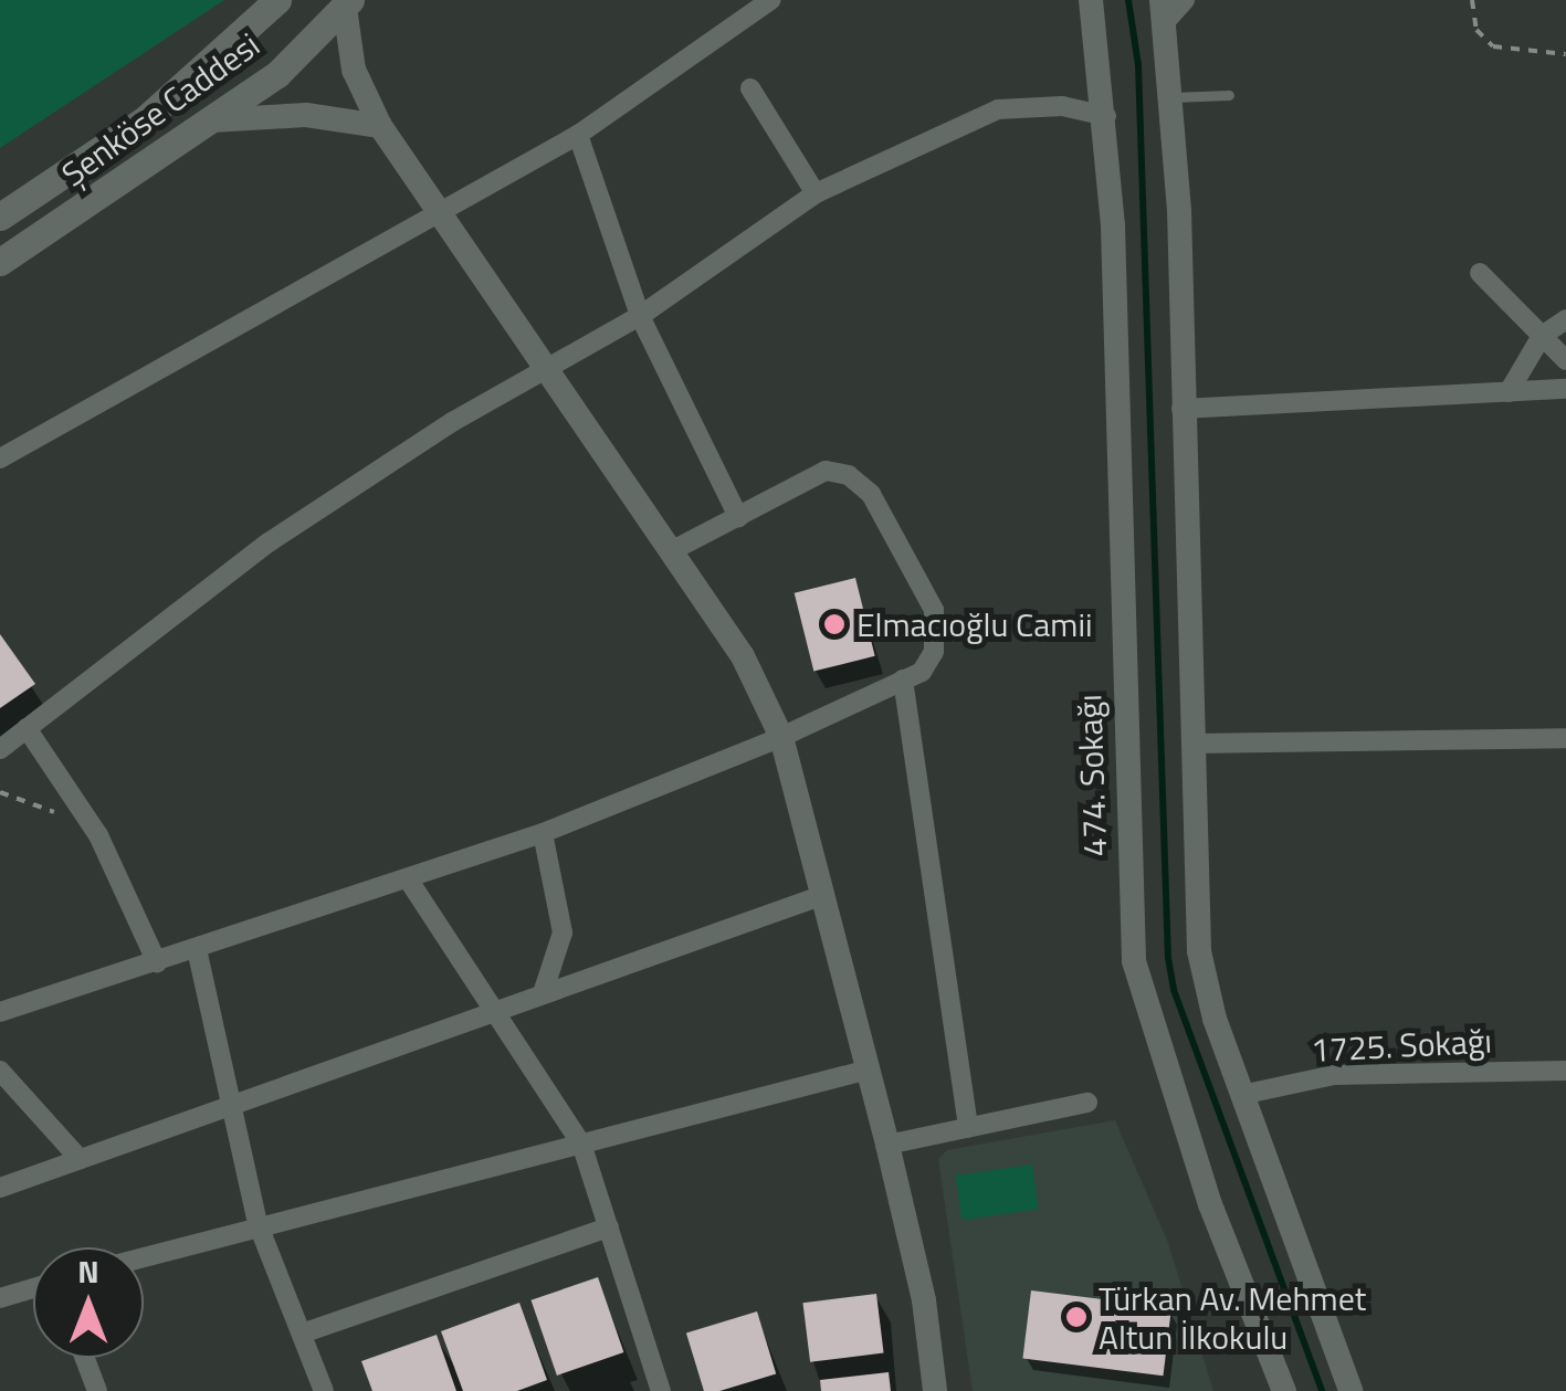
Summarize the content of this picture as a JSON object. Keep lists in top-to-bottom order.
{
  "streets": {
    "main road": ["Şenköse Caddesi"],
    "street": ["474. Sokağı", "1725. Sokağı"]
  },
  "places": ["Elmacıoğlu Camii", "Türkan Av. Mehmet Altun İlkokulu"],
  "north": "top"
}
